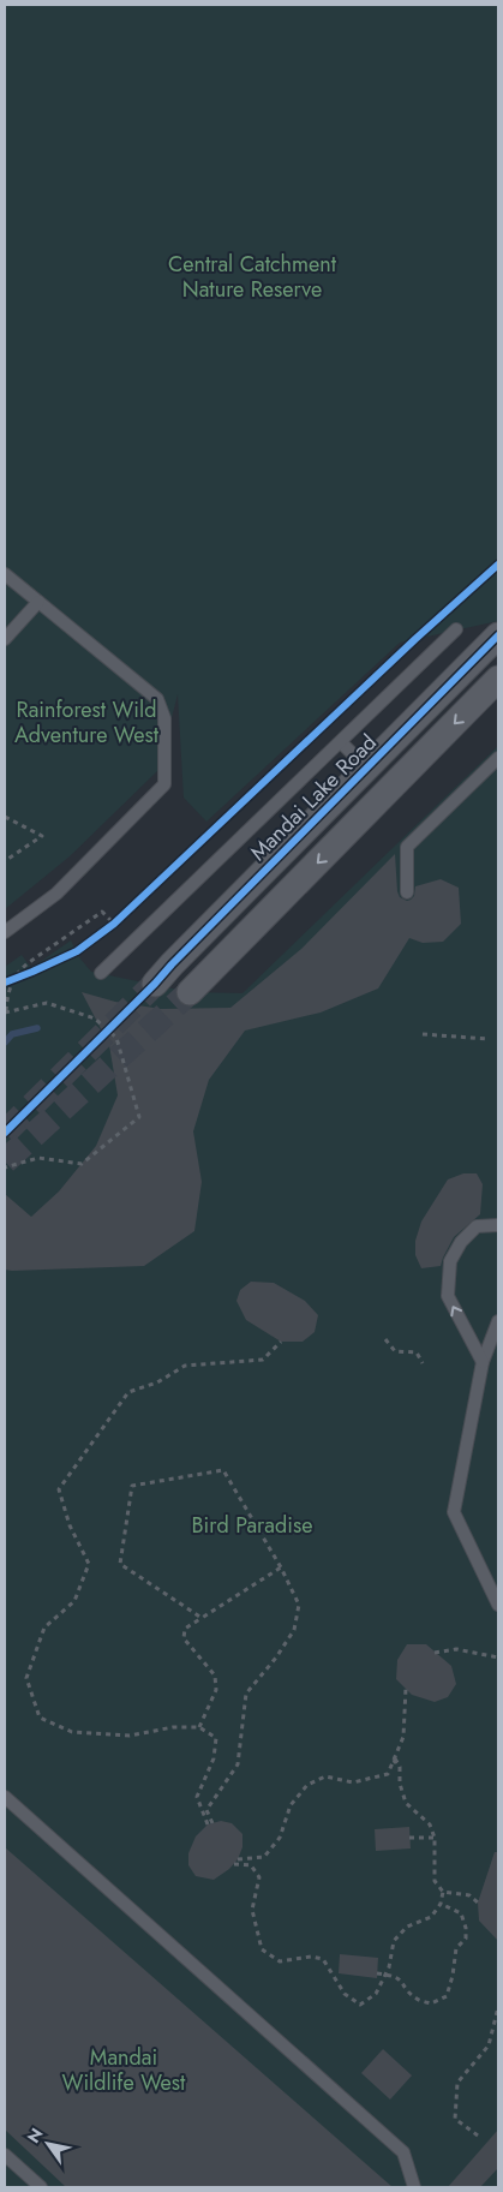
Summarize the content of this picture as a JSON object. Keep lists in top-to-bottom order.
{
  "streets": {
    "street": ["Mandai Lake Road"]
  },
  "parks": [
    "Central Catchment Nature Reserve",
    "Rainforest Wild Adventure West",
    "Bird Paradise",
    "Mandai Wildlife West"
  ],
  "north": "top left"
}
